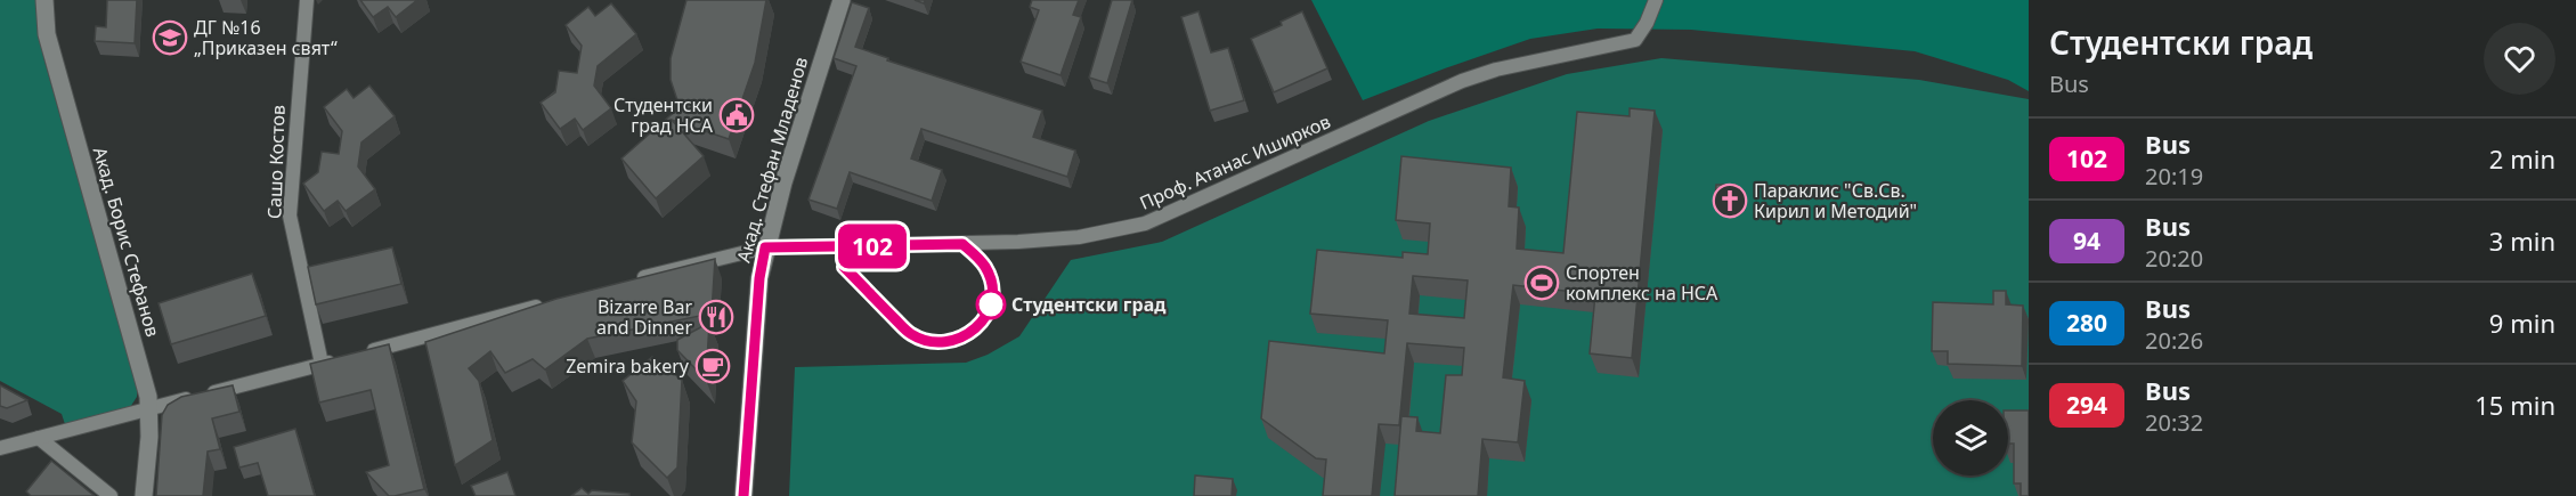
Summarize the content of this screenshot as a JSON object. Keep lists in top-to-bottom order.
{
  "streets": {
    "street": [
      "Акад. Стефан Младенов",
      "Сашо Костов",
      "Проф. Атанас Иширков",
      "Акад. Борис Стефанов"
    ]
  },
  "crossings": [
    ["Акад. Стефан Младенов", "Проф. Атанас Иширков"]
  ],
  "places": {
    "school or university": ["ДГ №16 „Приказен свят“"],
    "public building": ["Студентски град НСА"],
    "church": ["Параклис \"Св.Св. Кирил и Методий\""],
    "sports": ["Спортен комплекс на НСА"],
    "other": ["Студентски град"],
    "restaurant": ["Bizarre Bar and Dinner"],
    "cafe": ["Zemira bakery"]
  },
  "lines": ["bus line 102"],
  "page": {
    "on_map": "102",
    "heading": ["Студентски град", "Bus"],
    "list": [
      {
        "mark": "102",
        "name": "Bus",
        "note": "20:19",
        "value": "2 min"
      },
      {
        "mark": "94",
        "name": "Bus",
        "note": "20:20",
        "value": "3 min"
      },
      {
        "mark": "280",
        "name": "Bus",
        "note": "20:26",
        "value": "9 min"
      },
      {
        "mark": "294",
        "name": "Bus",
        "note": "20:32",
        "value": "15 min"
      }
    ]
  }
}
